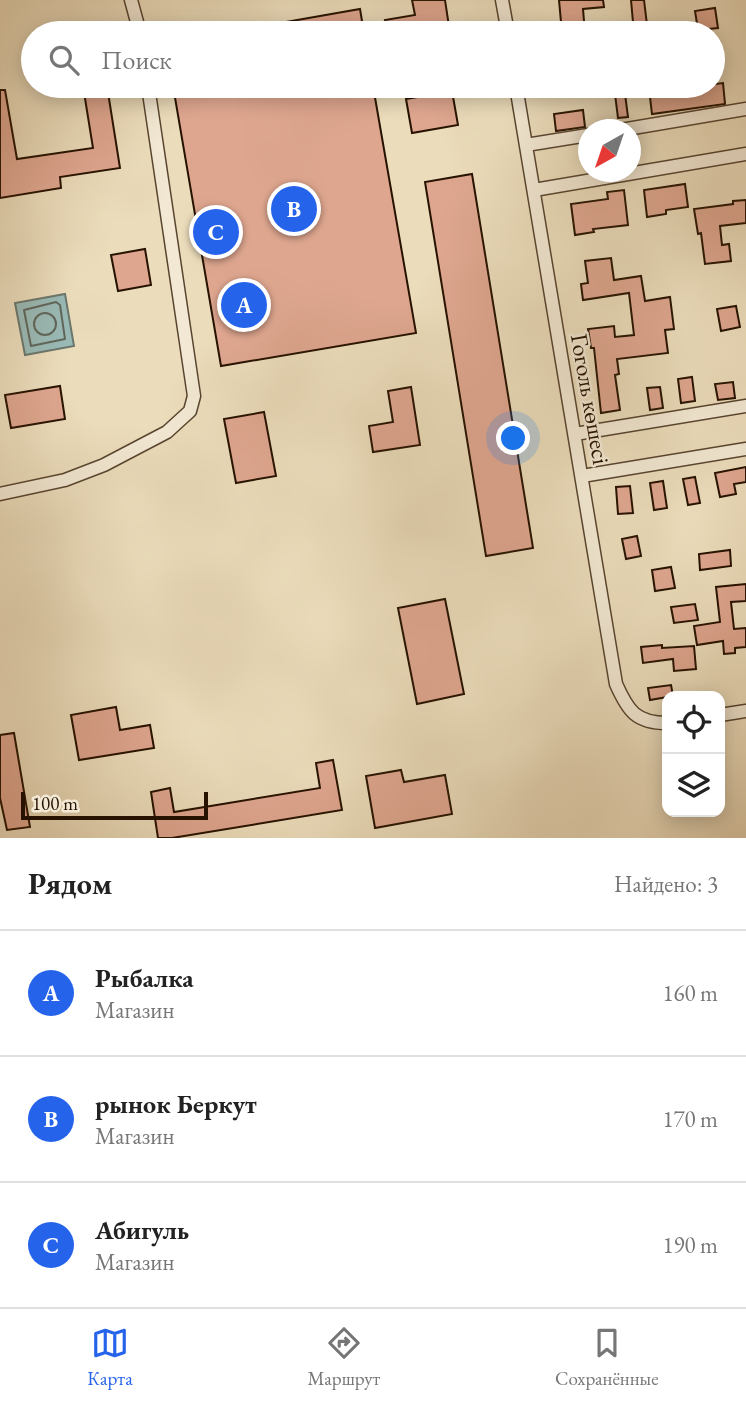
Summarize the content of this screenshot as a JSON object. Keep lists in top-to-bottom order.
{
  "streets": {
    "street": ["Гоголь көшесі"]
  },
  "scale_bar": "100 m",
  "north": "bottom left",
  "page": {
    "search": "Поиск",
    "pins": ["B", "C", "A"],
    "scale": "100 m",
    "heading": ["Рядом", "Найдено: 3"],
    "list": [
      {
        "mark": "A",
        "name": "Рыбалка",
        "note": "Магазин",
        "value": "160 m"
      },
      {
        "mark": "B",
        "name": "рынок Беркут",
        "note": "Магазин",
        "value": "170 m"
      },
      {
        "mark": "C",
        "name": "Абигуль",
        "note": "Магазин",
        "value": "190 m"
      }
    ],
    "nav": ["Карта", "Маршрут", "Сохранённые"]
  }
}
